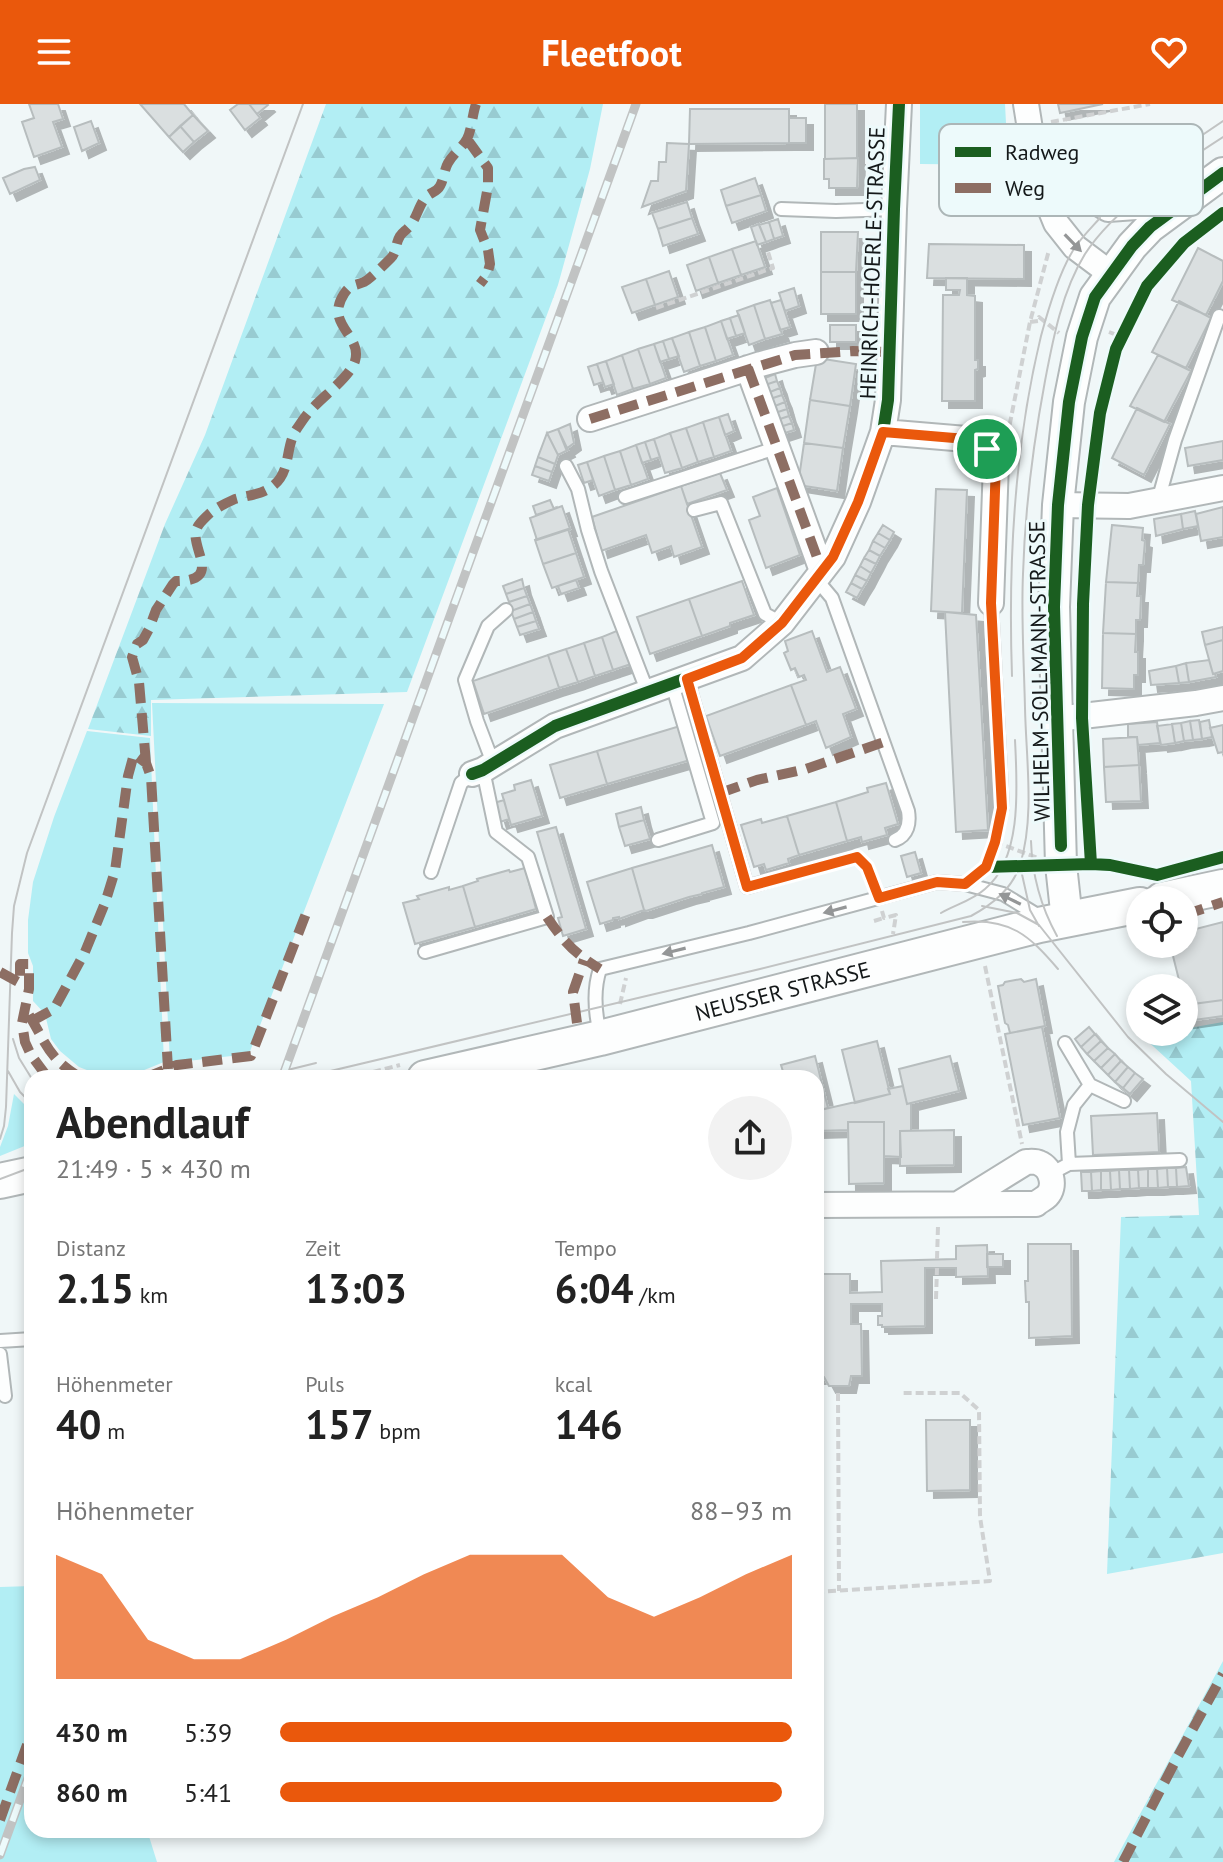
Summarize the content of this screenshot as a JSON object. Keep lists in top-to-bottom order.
{
  "streets": {
    "main road": ["NEUSSER STRASSE"],
    "street": ["HEINRICH-HOERLE-STRASSE", "WILHELM-SOLLMANN-STRASSE"]
  },
  "crossings": [
    ["WILHELM-SOLLMANN-STRASSE", "NEUSSER STRASSE"]
  ],
  "legend": ["Radweg", "Weg"],
  "page": {
    "header": "Fleetfoot",
    "heading": ["Abendlauf", "21:49 · 5 × 430 m"],
    "stats": [
      ["Distanz", "2.15 km"],
      ["Zeit", "13:03"],
      ["Tempo", "6:04 /km"],
      ["Höhenmeter", "40 m"],
      ["Puls", "157 bpm"],
      ["kcal", "146"]
    ],
    "chart": ["Höhenmeter", "88–93 m"],
    "list": [
      {
        "name": "430 m",
        "note": "5:39"
      },
      {
        "name": "860 m",
        "note": "5:41"
      }
    ]
  }
}
